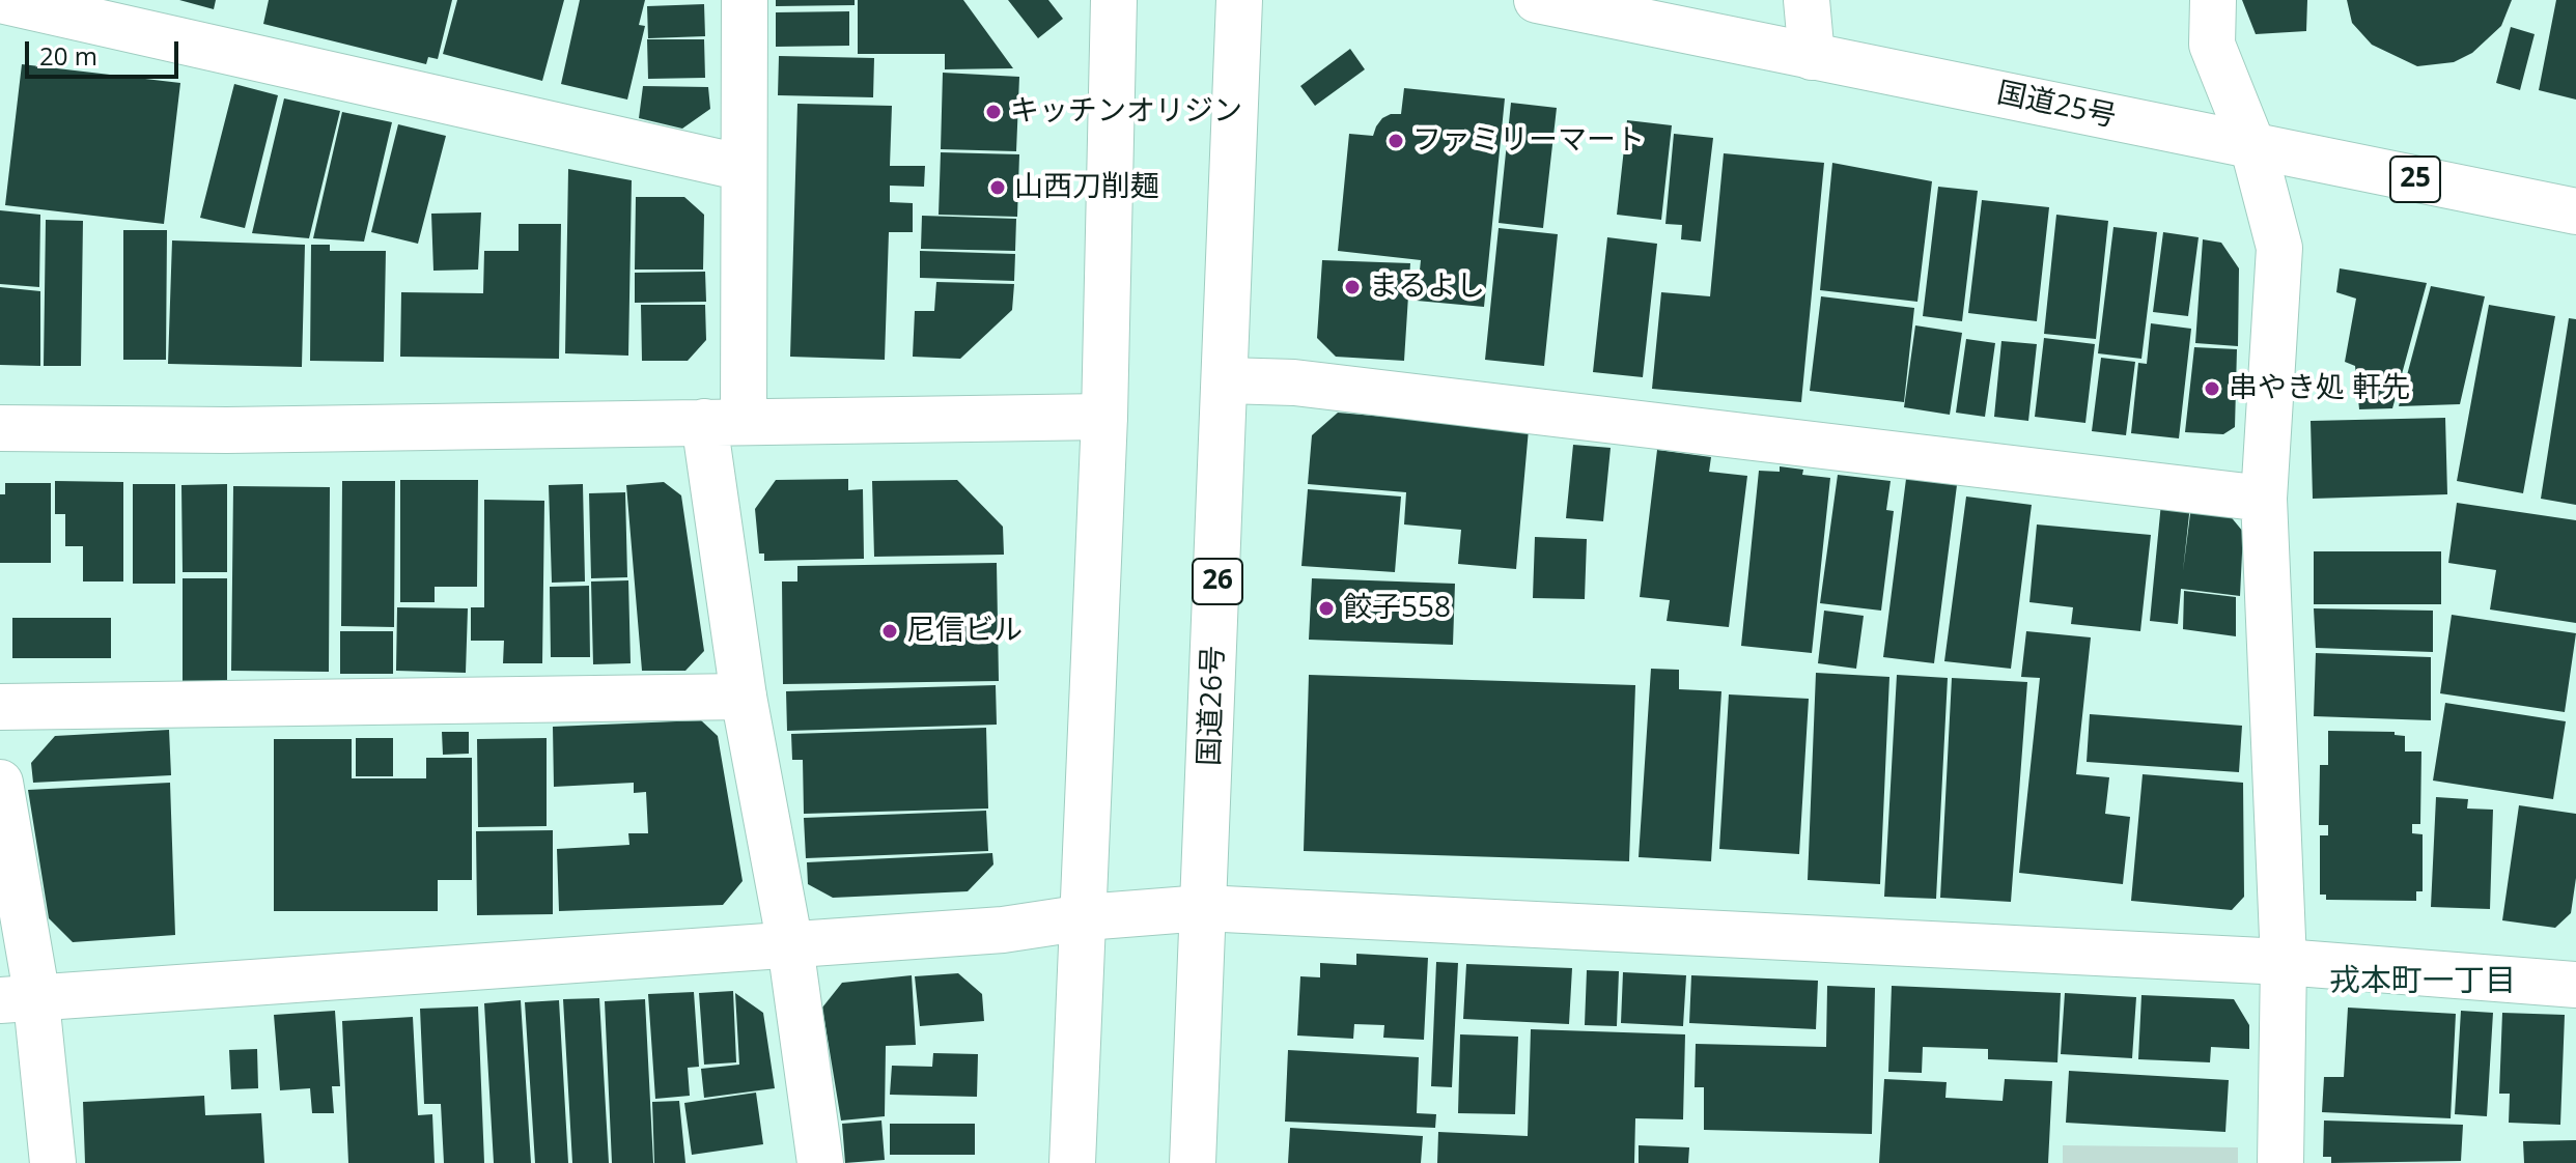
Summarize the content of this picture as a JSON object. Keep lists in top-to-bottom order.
{
  "streets": {
    "main road": [
      "国道25号",
      "25",
      "26",
      "国道26号"
    ]
  },
  "districts": ["戎本町一丁目"],
  "places": [
    "キッチンオリジン",
    "ファミリーマート",
    "山西刀削麺",
    "まるよし",
    "串やき処 軒先",
    "餃子558",
    "尼信ビル"
  ],
  "scale_bar": "20 m"
}
